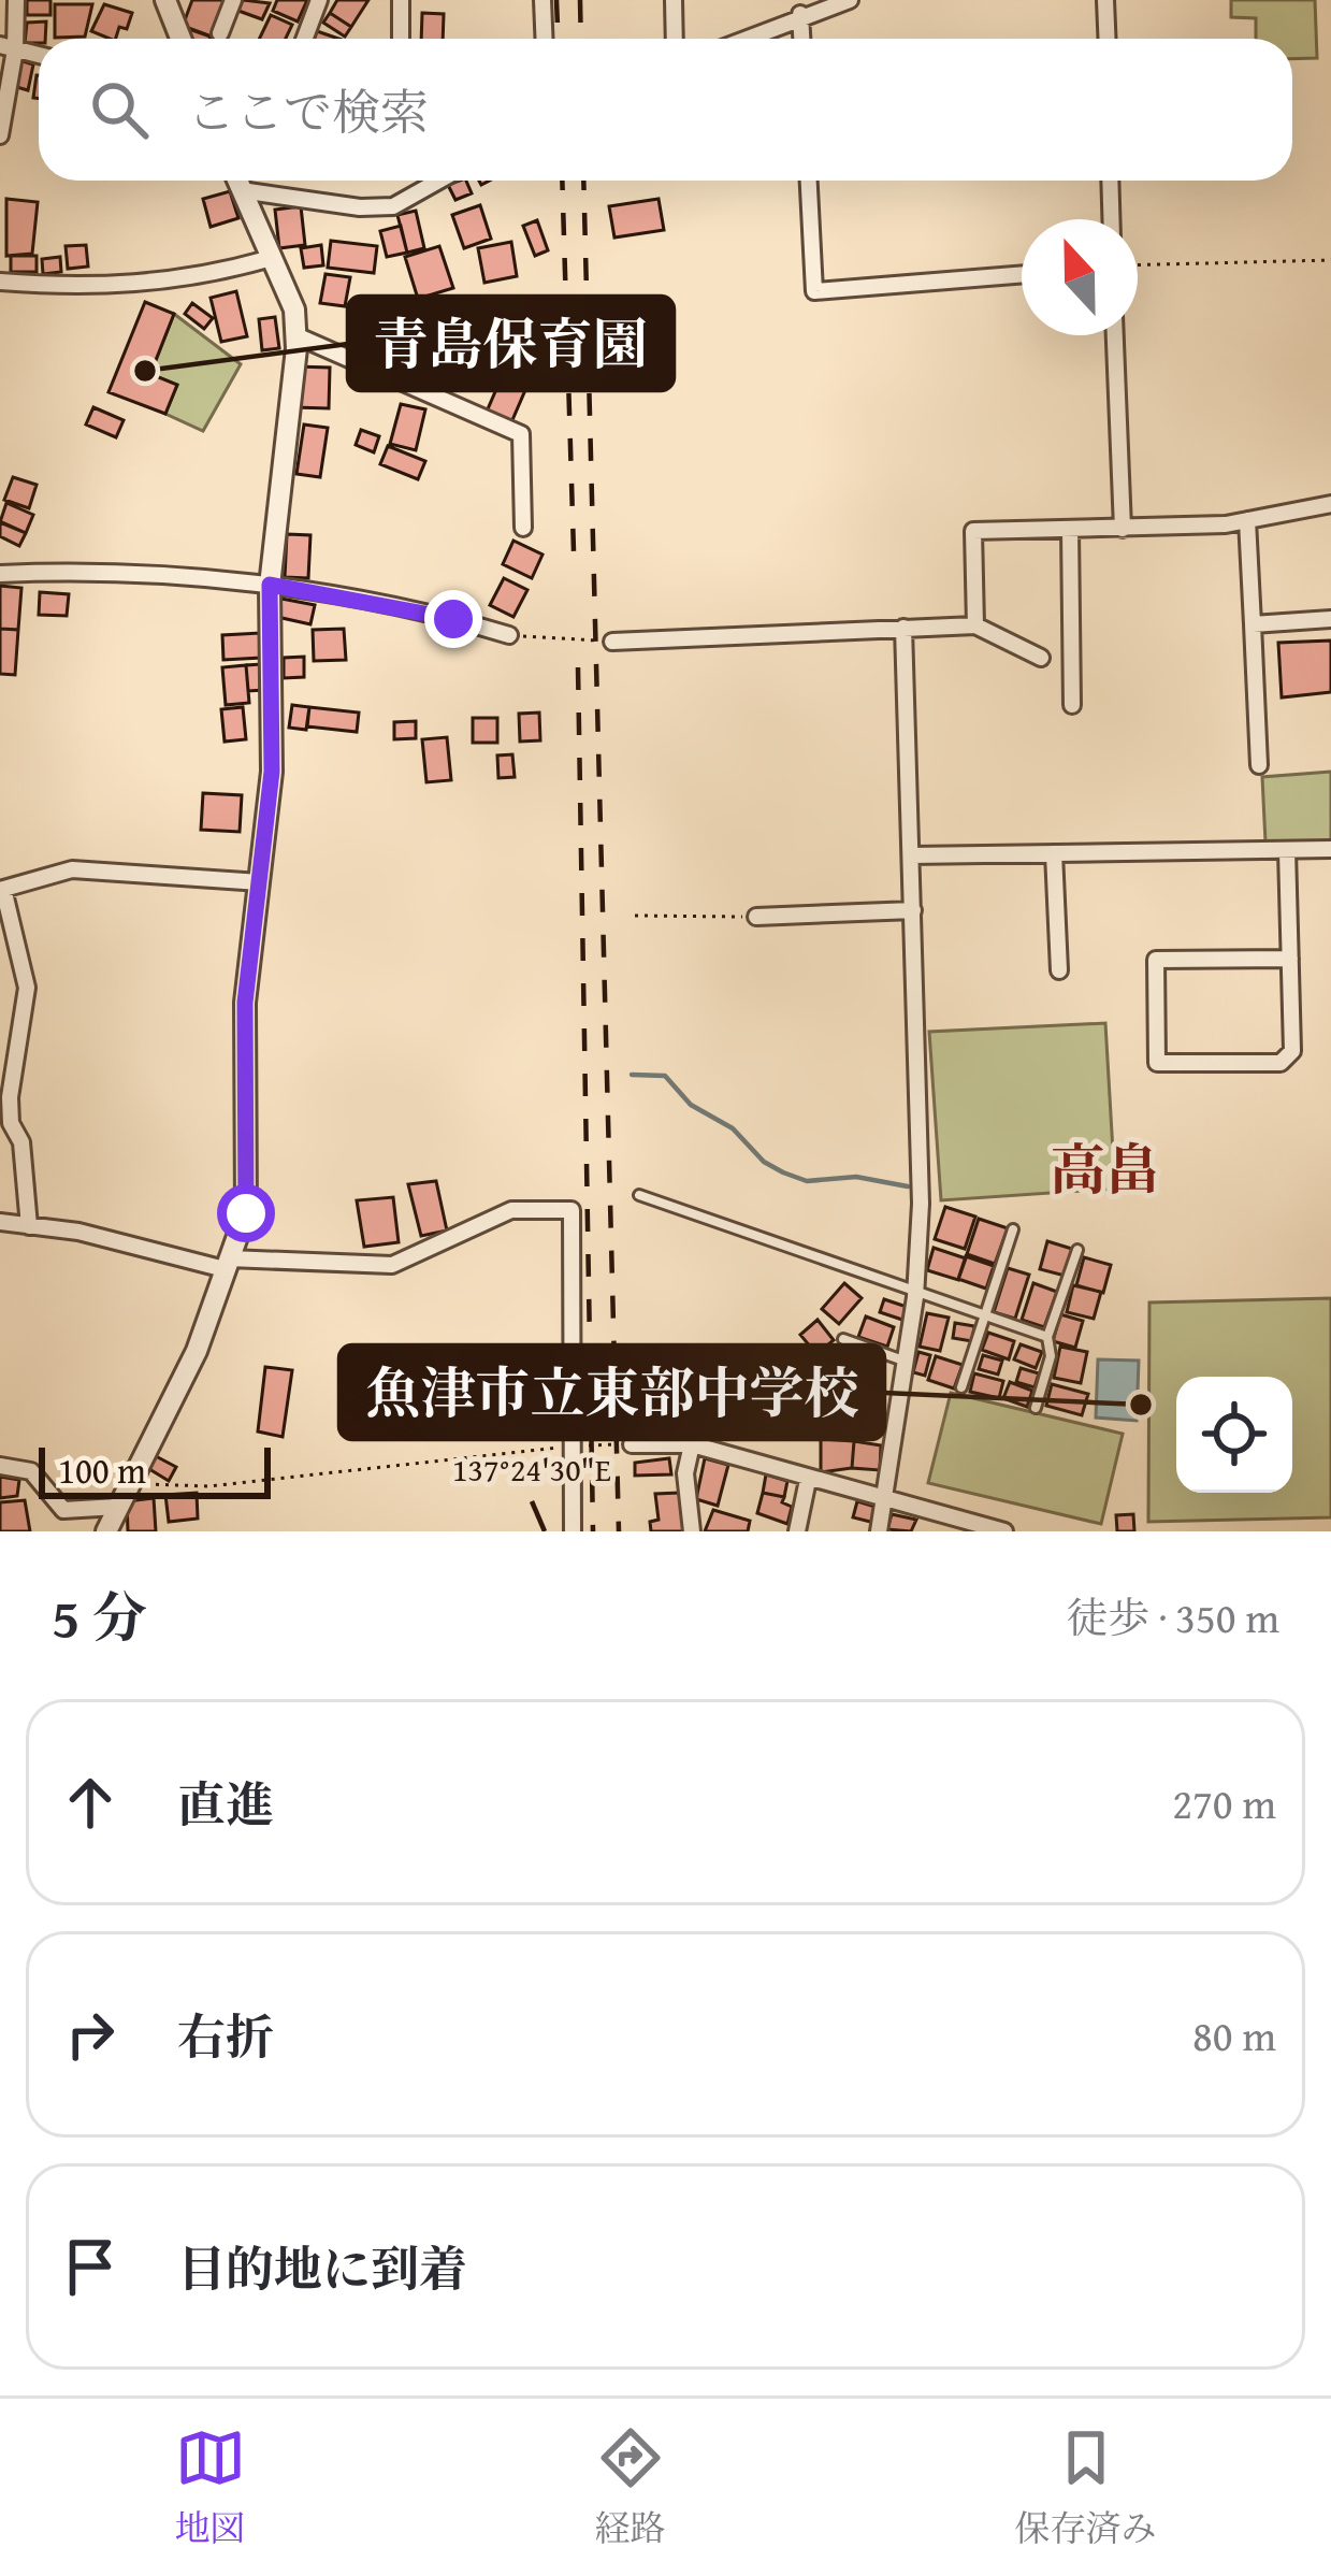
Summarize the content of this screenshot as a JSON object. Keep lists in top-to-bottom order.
{
  "districts": ["高畠"],
  "places": ["青島保育園", "魚津市立東部中学校"],
  "scale_bar": "100 m",
  "north": "top",
  "page": {
    "search": "ここで検索",
    "scale": "100 m",
    "heading": ["5 分", "徒歩 · 350 m"],
    "list": [
      ["直進", "270 m"],
      ["右折", "80 m"],
      "目的地に到着"
    ],
    "nav": ["地図", "経路", "保存済み"]
  },
  "coordinates": ["137°24'30\"E"]
}
